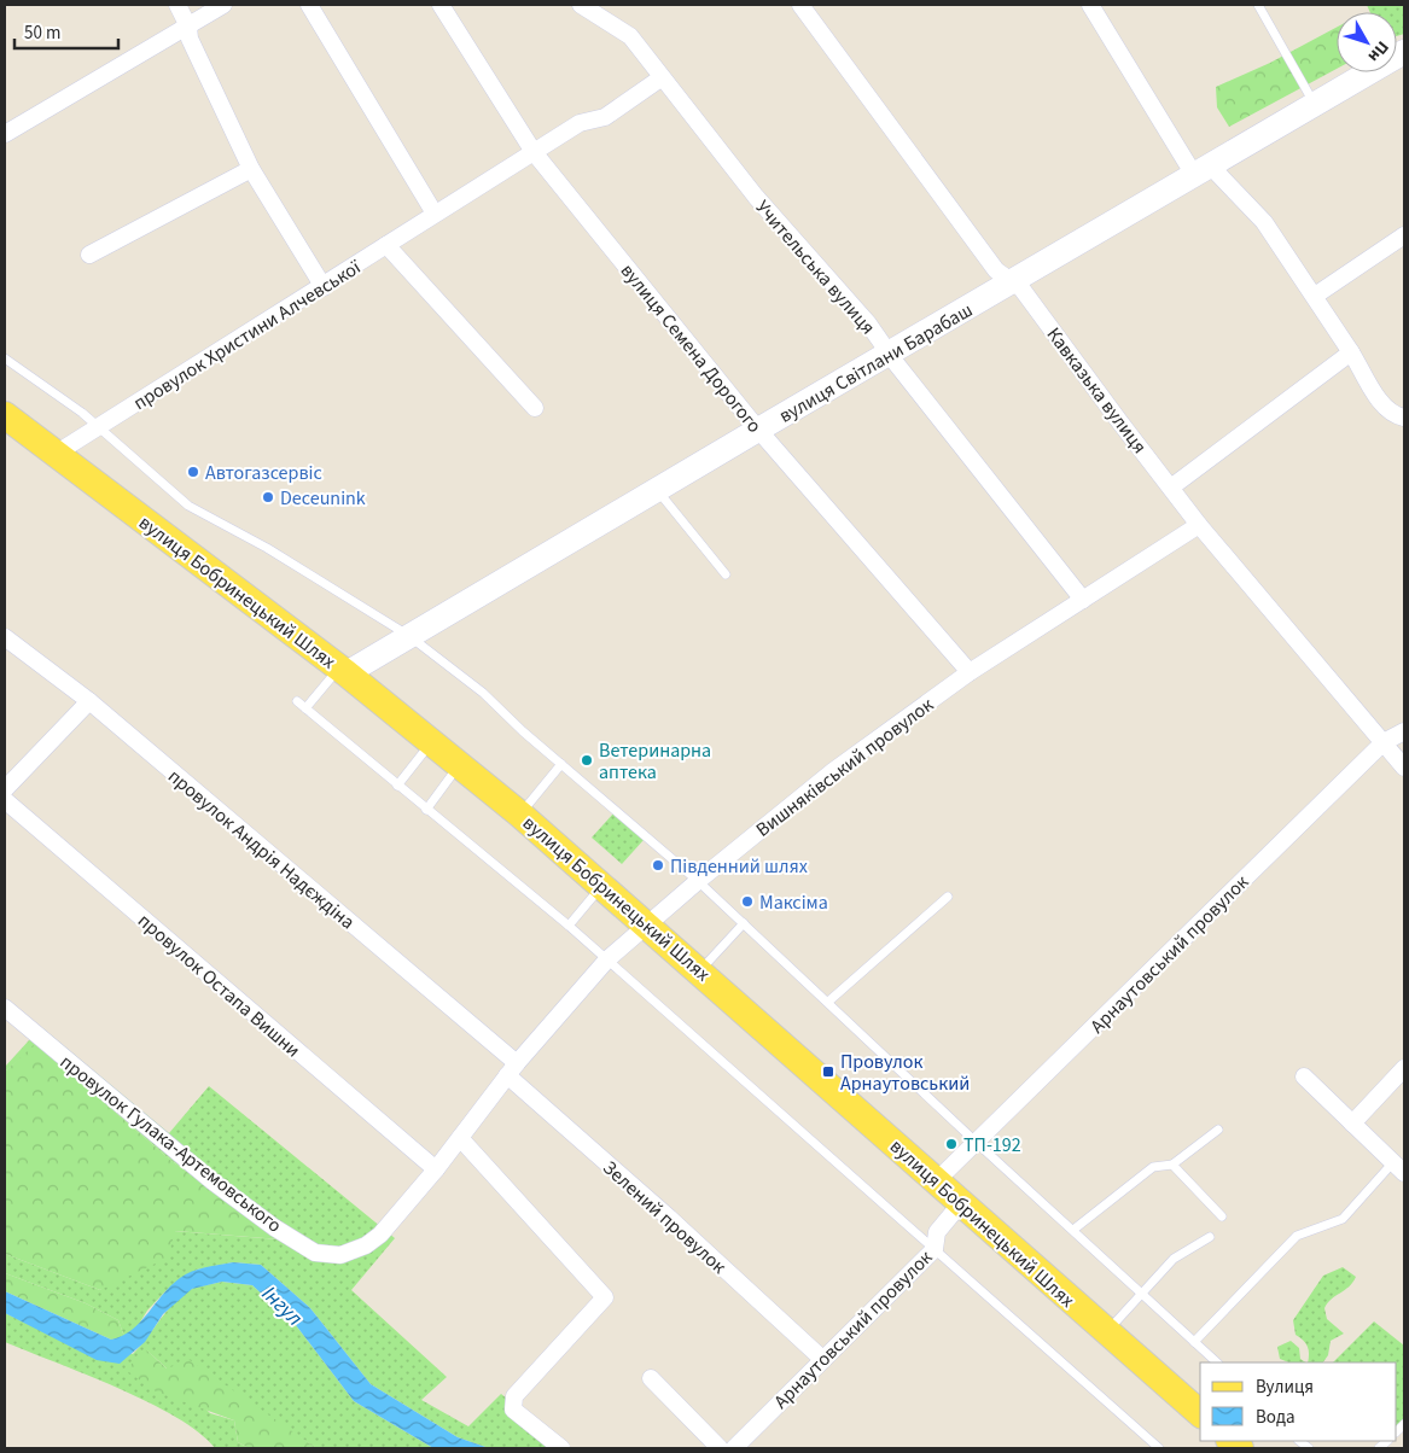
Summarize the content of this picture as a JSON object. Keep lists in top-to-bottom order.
{
  "streets": {
    "main road": ["вулиця Бобринецький Шлях"],
    "street": [
      "Учительська вулиця",
      "провулок Христини Алчевської",
      "вулиця Семена Дорогого",
      "вулиця Світлани Барабаш",
      "Кавказька вулиця",
      "Вишняківський провулок",
      "провулок Андрія Надєждіна",
      "Арнаутовський провулок",
      "провулок Остапа Вишни",
      "провулок Гулака-Артемовського",
      "Зелений провулок"
    ]
  },
  "crossings": [
    ["Учительська вулиця", "провулок Христини Алчевської"],
    ["Учительська вулиця", "вулиця Світлани Барабаш"],
    ["Учительська вулиця", "Вишняківський провулок"],
    ["провулок Христини Алчевської", "вулиця Семена Дорогого"],
    ["провулок Христини Алчевської", "вулиця Бобринецький Шлях"],
    ["вулиця Семена Дорогого", "вулиця Світлани Барабаш"],
    ["вулиця Семена Дорогого", "Вишняківський провулок"],
    ["вулиця Світлани Барабаш", "Кавказька вулиця"],
    ["вулиця Світлани Барабаш", "вулиця Бобринецький Шлях"],
    ["Кавказька вулиця", "Вишняківський провулок"],
    ["Кавказька вулиця", "Арнаутовський провулок"],
    ["вулиця Бобринецький Шлях", "Вишняківський провулок"],
    ["вулиця Бобринецький Шлях", "Арнаутовський провулок"],
    ["Вишняківський провулок", "провулок Андрія Надєждіна"],
    ["Вишняківський провулок", "провулок Остапа Вишни"],
    ["Вишняківський провулок", "провулок Гулака-Артемовського"],
    ["Вишняківський провулок", "Зелений провулок"],
    ["провулок Андрія Надєждіна", "Зелений провулок"],
    ["Арнаутовський провулок", "Зелений провулок"]
  ],
  "water": ["Інгул"],
  "places": {
    "other": [
      "Автогазсервіс",
      "Deceunink",
      "Ветеринарна аптека",
      "Південний шлях",
      "Максіма",
      "ТП-192"
    ],
    "transit": ["Провулок Арнаутовський"]
  },
  "legend": ["Вулиця", "Вода"],
  "scale_bar": "50 m",
  "north": "bottom right"
}
